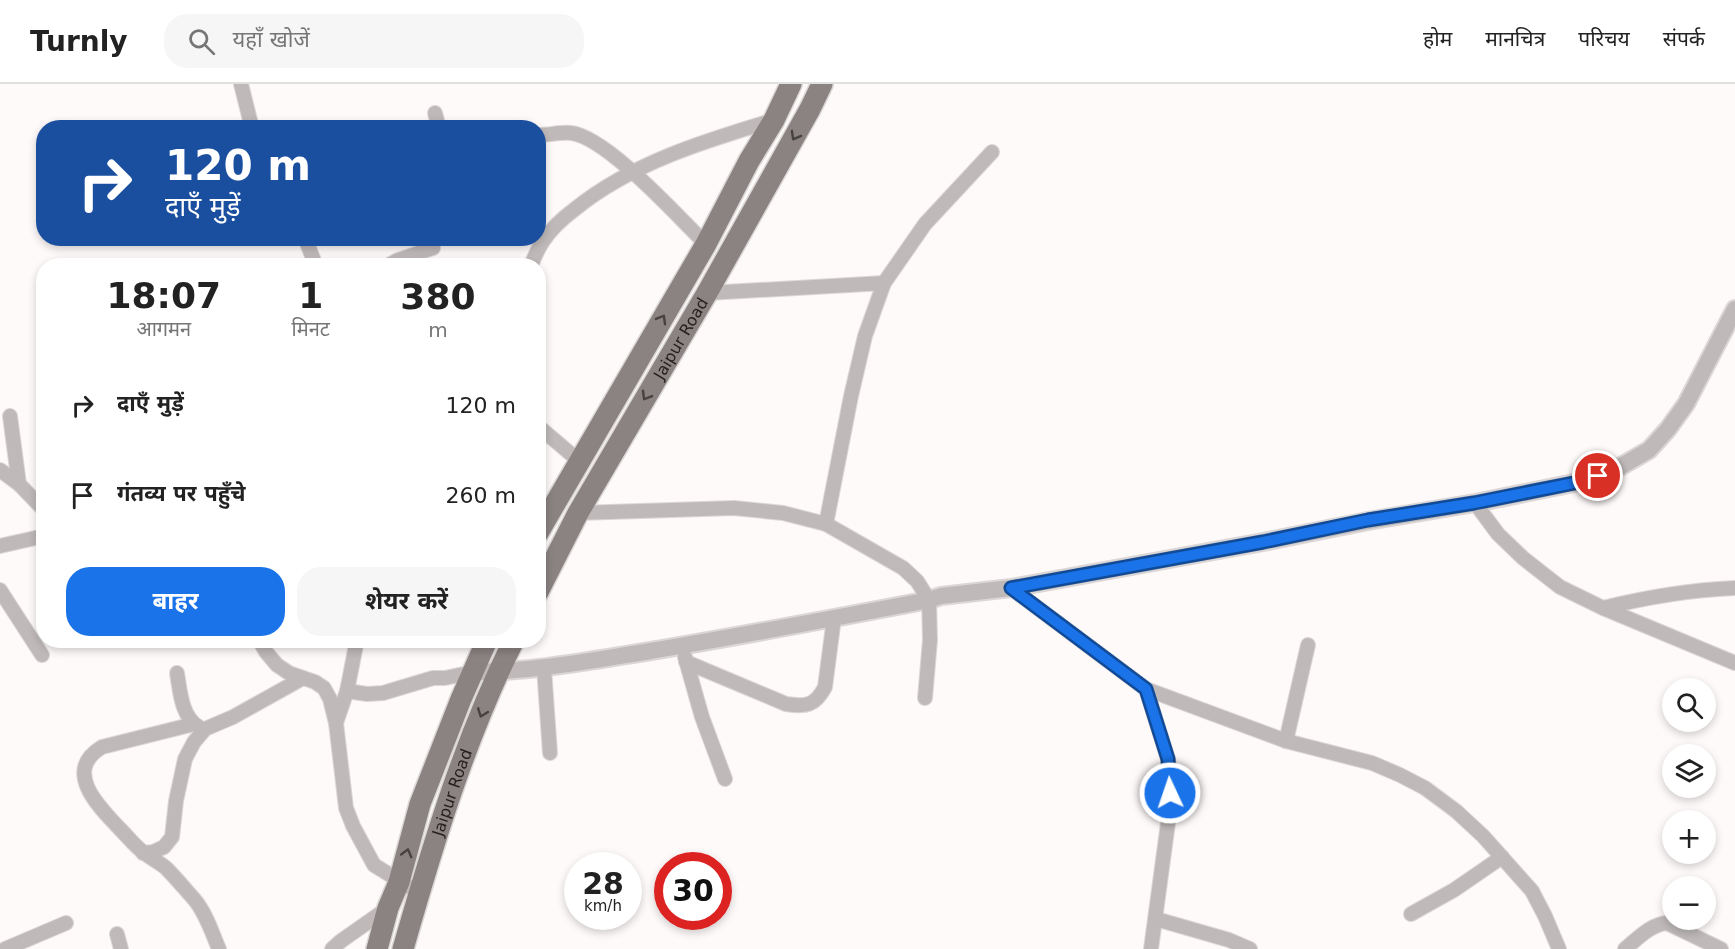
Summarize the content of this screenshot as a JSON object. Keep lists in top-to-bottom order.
{
  "streets": {
    "main road": ["Jaipur Road"]
  },
  "page": {
    "header": "Turnly",
    "search": "यहाँ खोजें",
    "nav": [
      "होम",
      "मानचित्र",
      "परिचय",
      "संपर्क"
    ],
    "turn": ["120 m", "दाएँ मुड़ें"],
    "eta": [
      "18:07",
      "आगमन",
      "1",
      "मिनट",
      "380",
      "m"
    ],
    "list": [
      {
        "name": "दाएँ मुड़ें",
        "value": "120 m"
      },
      {
        "name": "गंतव्य पर पहुँचे",
        "value": "260 m"
      }
    ],
    "buttons": ["बाहर", "शेयर करें"],
    "map_buttons": ["+", "−"],
    "speed": "28 km/h",
    "limit": "30"
  }
}
